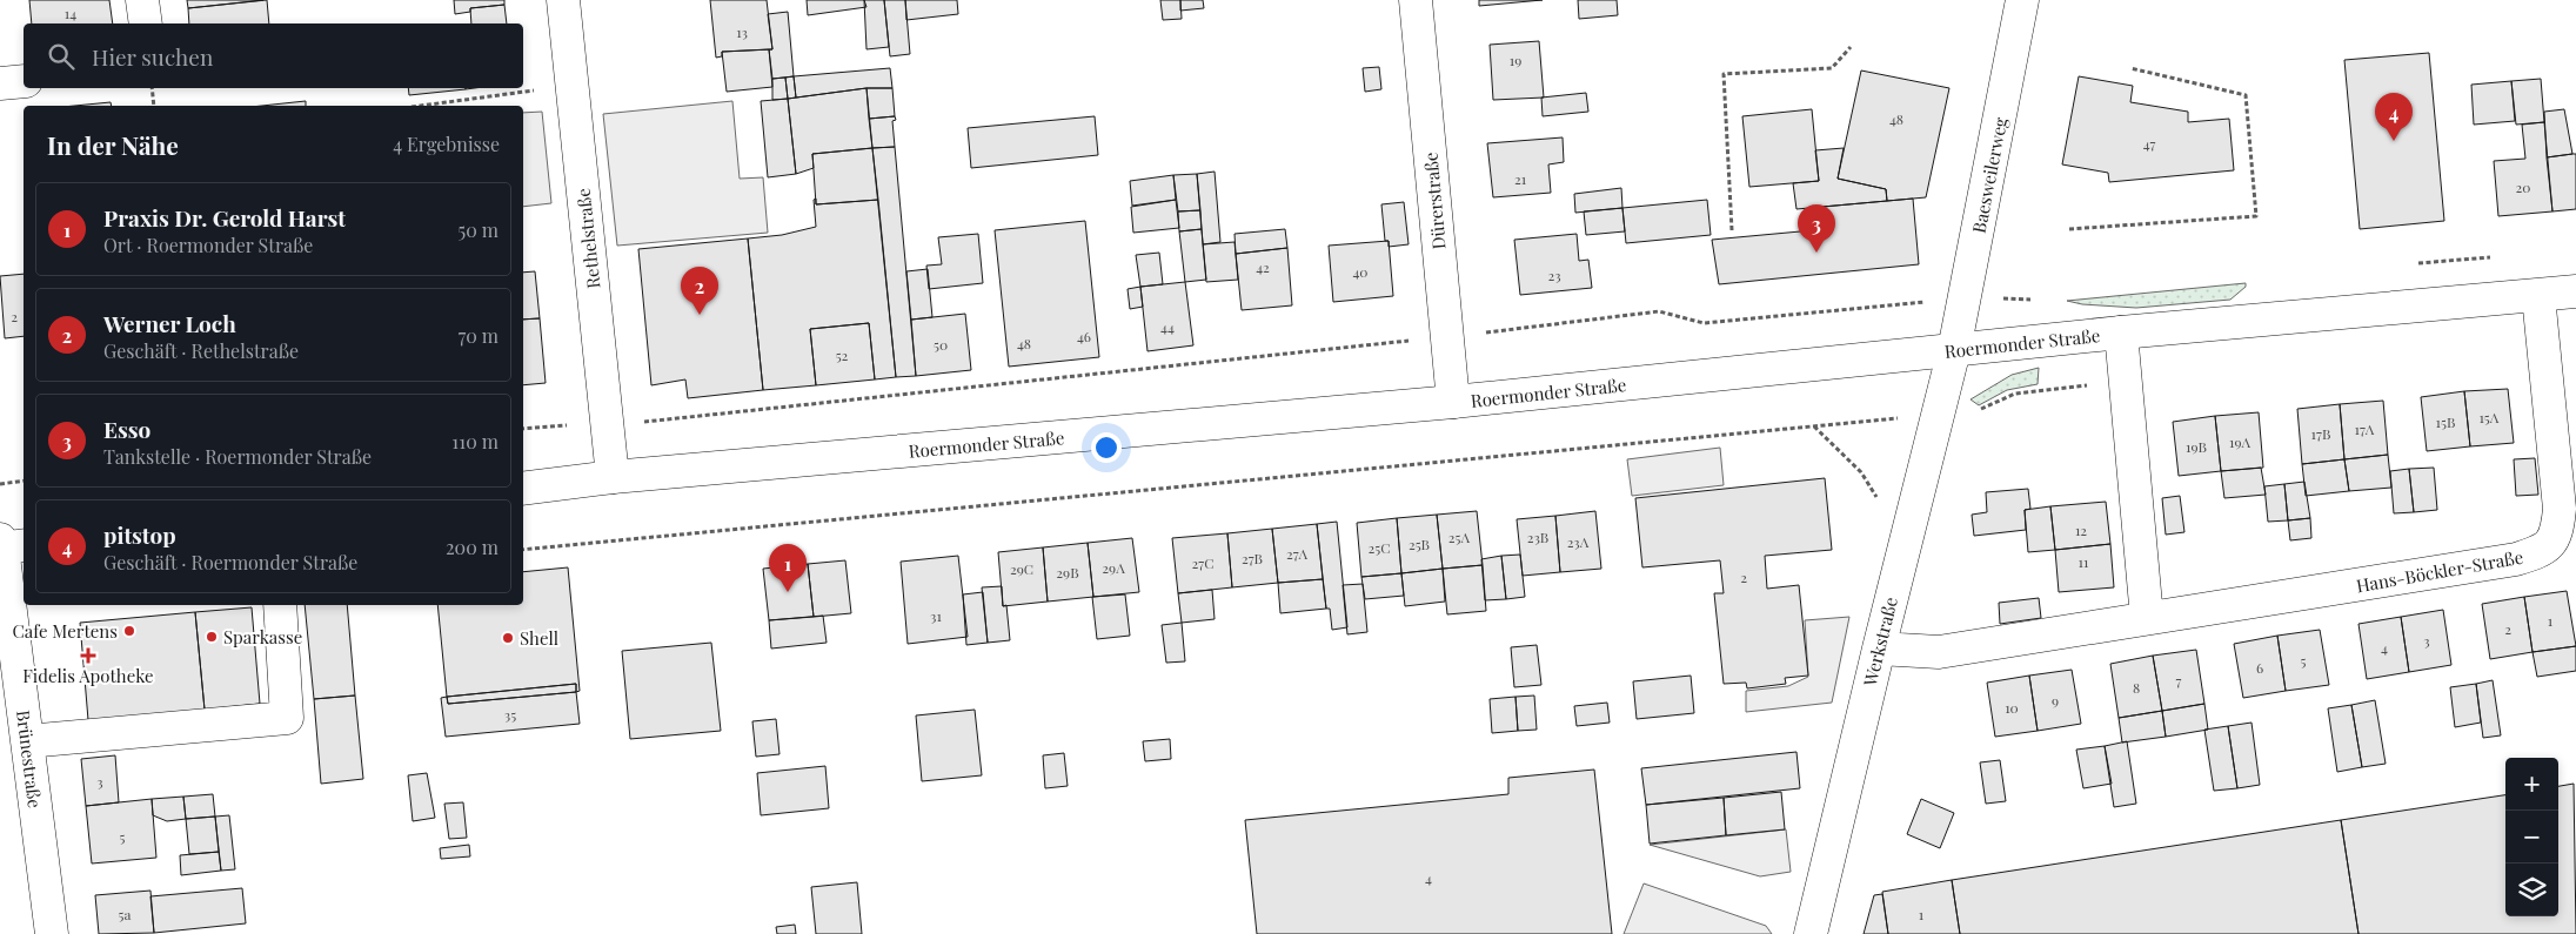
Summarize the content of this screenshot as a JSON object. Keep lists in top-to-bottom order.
{
  "streets": {
    "street": [
      "Baesweilerweg",
      "Dürerstraße",
      "Rethelstraße",
      "Roermonder Straße",
      "Hans-Böckler-Straße",
      "Werkstraße",
      "Brünestraße"
    ]
  },
  "crossings": [
    ["Baesweilerweg", "Roermonder Straße"],
    ["Baesweilerweg", "Werkstraße"],
    ["Dürerstraße", "Roermonder Straße"],
    ["Rethelstraße", "Roermonder Straße"],
    ["Roermonder Straße", "Hans-Böckler-Straße"],
    ["Roermonder Straße", "Werkstraße"],
    ["Hans-Böckler-Straße", "Werkstraße"]
  ],
  "places": {
    "other": ["Cafe Mertens", "Sparkasse", "Shell"],
    "health": ["Fidelis Apotheke"]
  },
  "house_numbers": [
    "14",
    "13",
    "19",
    "48",
    "47",
    "21",
    "20",
    "42",
    "40",
    "23",
    "2",
    "44",
    "46",
    "48",
    "50",
    "52",
    "15A",
    "15B",
    "17A",
    "17B",
    "19A",
    "19B",
    "12",
    "25A",
    "23B",
    "23A",
    "25B",
    "25C",
    "27A",
    "27B",
    "11",
    "27C",
    "29A",
    "29C",
    "29B",
    "2",
    "31",
    "1",
    "2",
    "3",
    "4",
    "5",
    "6",
    "7",
    "8",
    "9",
    "10",
    "35",
    "3",
    "5",
    "4",
    "5a",
    "1"
  ],
  "page": {
    "search": "Hier suchen",
    "pins": [
      "4",
      "3",
      "2",
      "1"
    ],
    "heading": ["In der Nähe", "4 Ergebnisse"],
    "list": [
      {
        "mark": "1",
        "name": "Praxis Dr. Gerold Harst",
        "note": "Ort · Roermonder Straße",
        "value": "50 m"
      },
      {
        "mark": "2",
        "name": "Werner Loch",
        "note": "Geschäft · Rethelstraße",
        "value": "70 m"
      },
      {
        "mark": "3",
        "name": "Esso",
        "note": "Tankstelle · Roermonder Straße",
        "value": "110 m"
      },
      {
        "mark": "4",
        "name": "pitstop",
        "note": "Geschäft · Roermonder Straße",
        "value": "200 m"
      }
    ],
    "map_buttons": ["+", "−"]
  }
}
